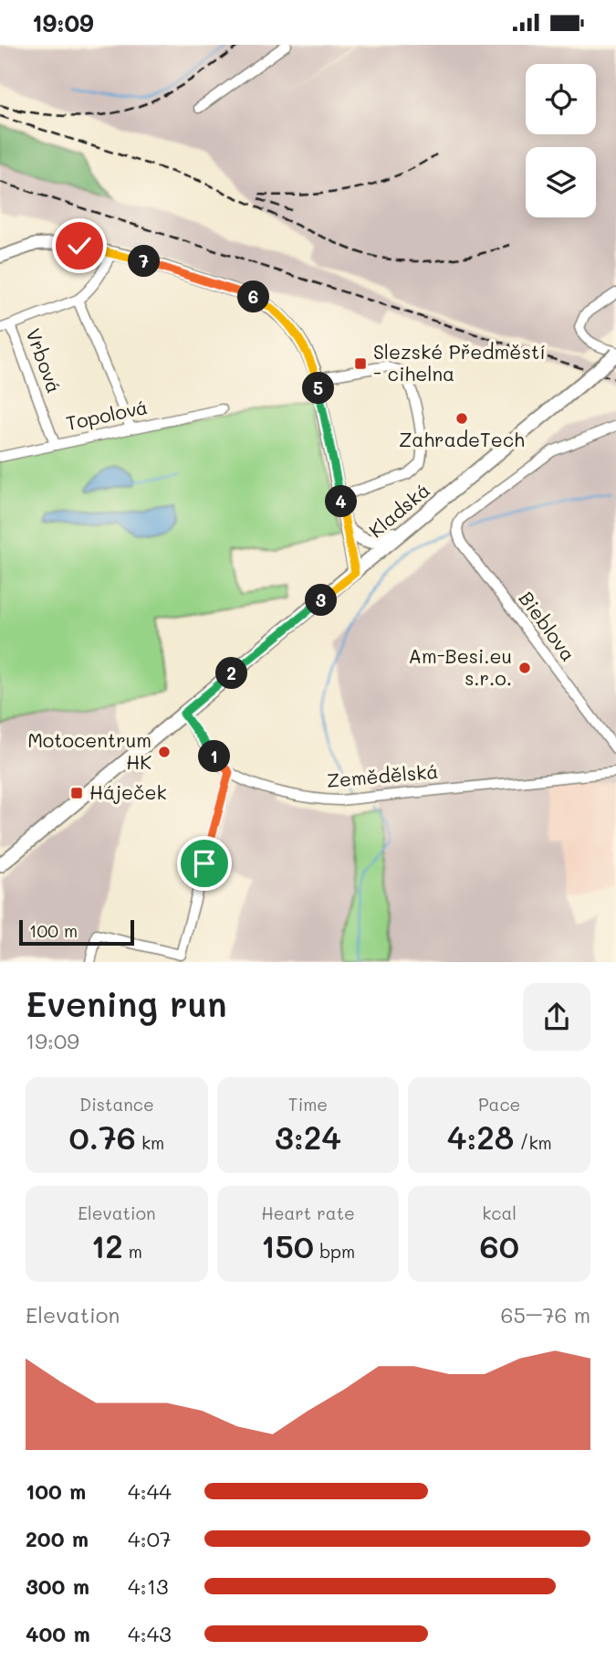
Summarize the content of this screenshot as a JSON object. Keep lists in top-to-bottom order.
{
  "streets": {
    "main road": ["Kladská"],
    "street": [
      "Vrbová",
      "Topolová",
      "Bieblova",
      "Zemědělská"
    ]
  },
  "crossings": [
    ["Vrbová", "Topolová"],
    ["Kladská", "Zemědělská"]
  ],
  "places": {
    "transit": ["Slezské Předměstí - cihelna", "Háječek"],
    "other": ["ZahradeTech", "Am-Besi.eu s.r.o.", "Motocentrum HK"]
  },
  "scale_bar": "100 m",
  "page": {
    "status": "19:09",
    "pins": [
      "7",
      "6",
      "5",
      "4",
      "3",
      "2",
      "1"
    ],
    "scale": "100 m",
    "heading": ["Evening run", "19:09"],
    "stats": [
      ["Distance", "0.76 km"],
      ["Time", "3:24"],
      ["Pace", "4:28 /km"],
      ["Elevation", "12 m"],
      ["Heart rate", "150 bpm"],
      ["kcal", "60"]
    ],
    "chart": ["Elevation", "65–76 m"],
    "list": [
      {
        "name": "100 m",
        "note": "4:44"
      },
      {
        "name": "200 m",
        "note": "4:07"
      },
      {
        "name": "300 m",
        "note": "4:13"
      },
      {
        "name": "400 m",
        "note": "4:43"
      }
    ]
  }
}
